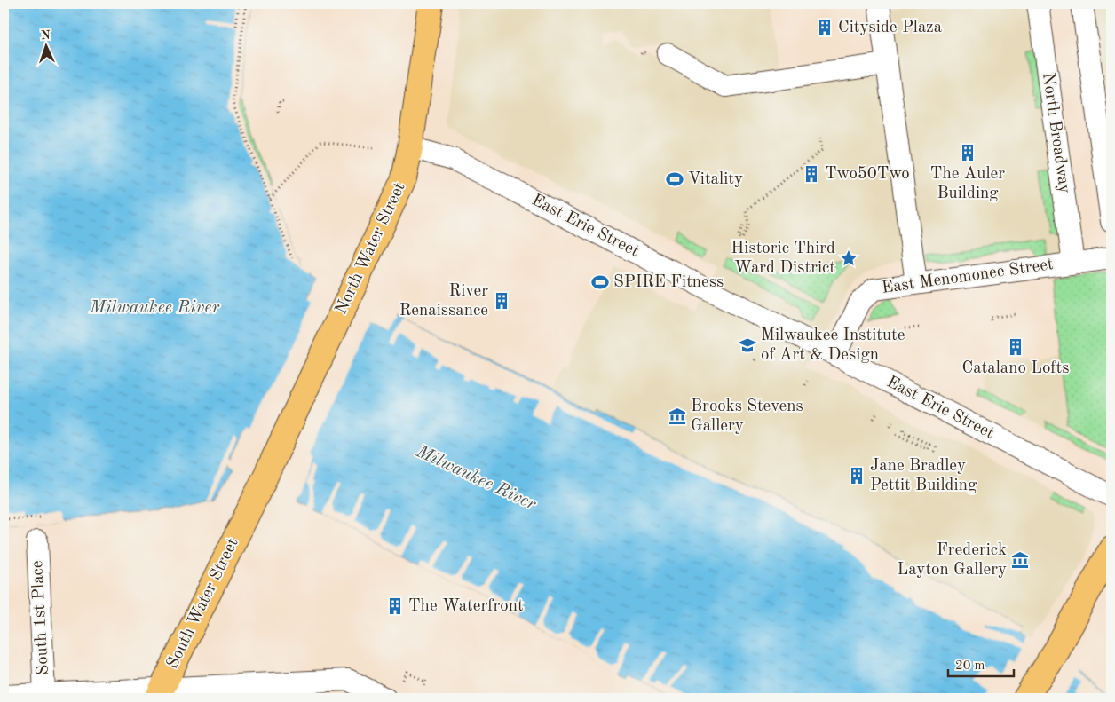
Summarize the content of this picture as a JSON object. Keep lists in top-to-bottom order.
{
  "streets": {
    "main road": ["North Water Street", "South Water Street"],
    "street": [
      "North Broadway",
      "East Erie Street",
      "East Menomonee Street",
      "South 1st Place"
    ]
  },
  "crossings": [
    ["North Broadway", "East Menomonee Street"],
    ["East Erie Street", "North Water Street"],
    ["East Erie Street", "East Menomonee Street"],
    ["North Water Street", "South Water Street"]
  ],
  "water": ["Milwaukee River"],
  "places": {
    "building": [
      "Cityside Plaza",
      "The Auler Building",
      "Two50Two",
      "River Renaissance",
      "Catalano Lofts",
      "Jane Bradley Pettit Building",
      "The Waterfront"
    ],
    "sports": ["Vitality", "SPIRE Fitness"],
    "place": ["Historic Third Ward District"],
    "school or university": ["Milwaukee Institute of Art & Design"],
    "museum": ["Brooks Stevens Gallery", "Frederick Layton Gallery"]
  },
  "scale_bar": "20 m",
  "north": "top"
}
